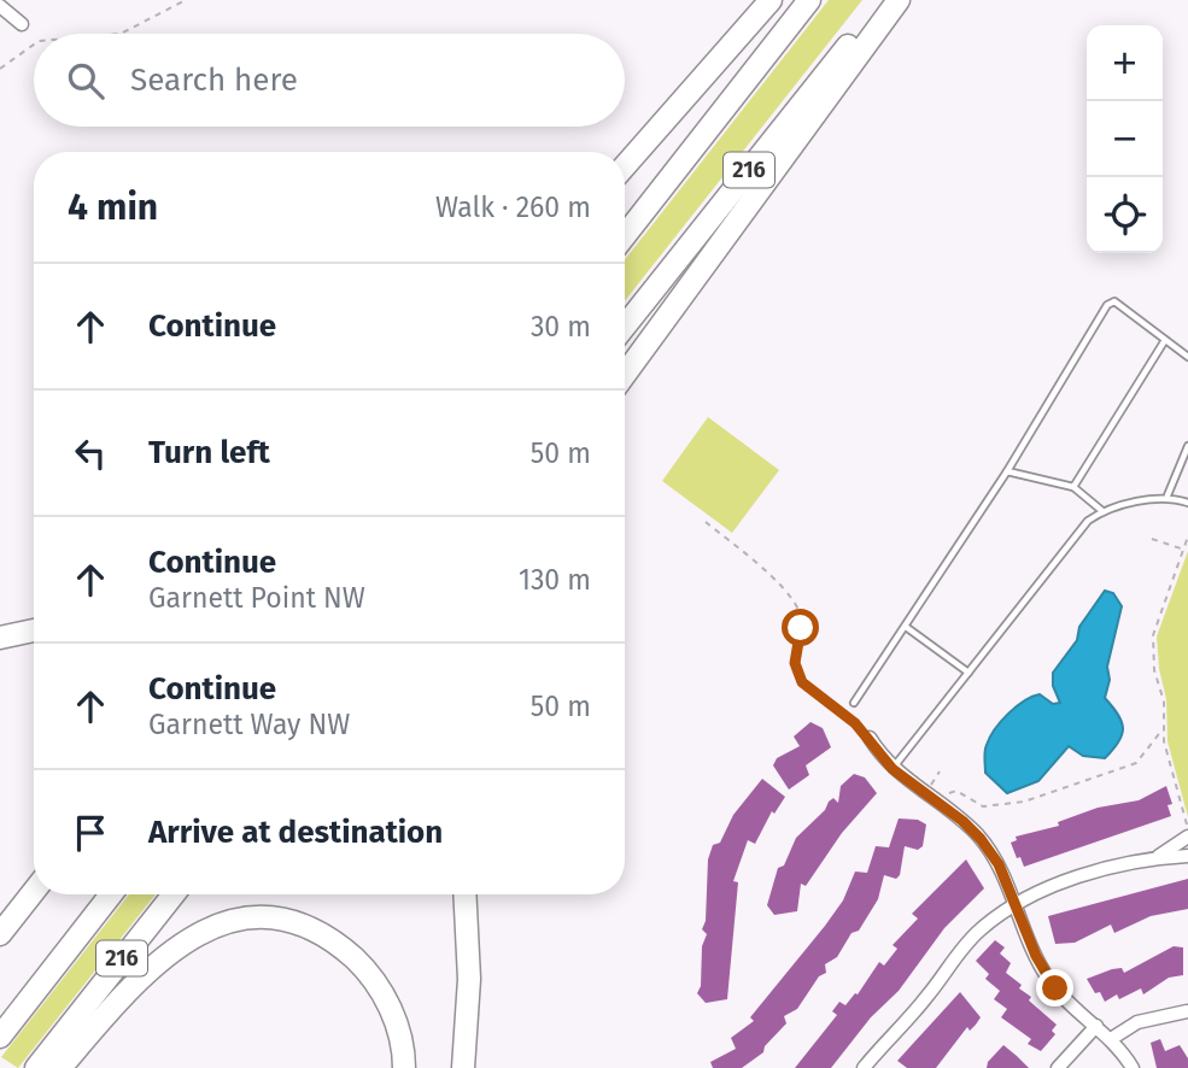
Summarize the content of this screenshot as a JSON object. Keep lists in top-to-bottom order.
{
  "streets": {
    "highway": ["216"]
  },
  "page": {
    "map_buttons": ["+", "−"],
    "search": "Search here",
    "heading": ["4 min", "Walk · 260 m"],
    "list": [
      ["Continue", "30 m"],
      ["Turn left", "50 m"],
      ["Continue", "Garnett Point NW", "130 m"],
      ["Continue", "Garnett Way NW", "50 m"],
      "Arrive at destination"
    ]
  }
}
